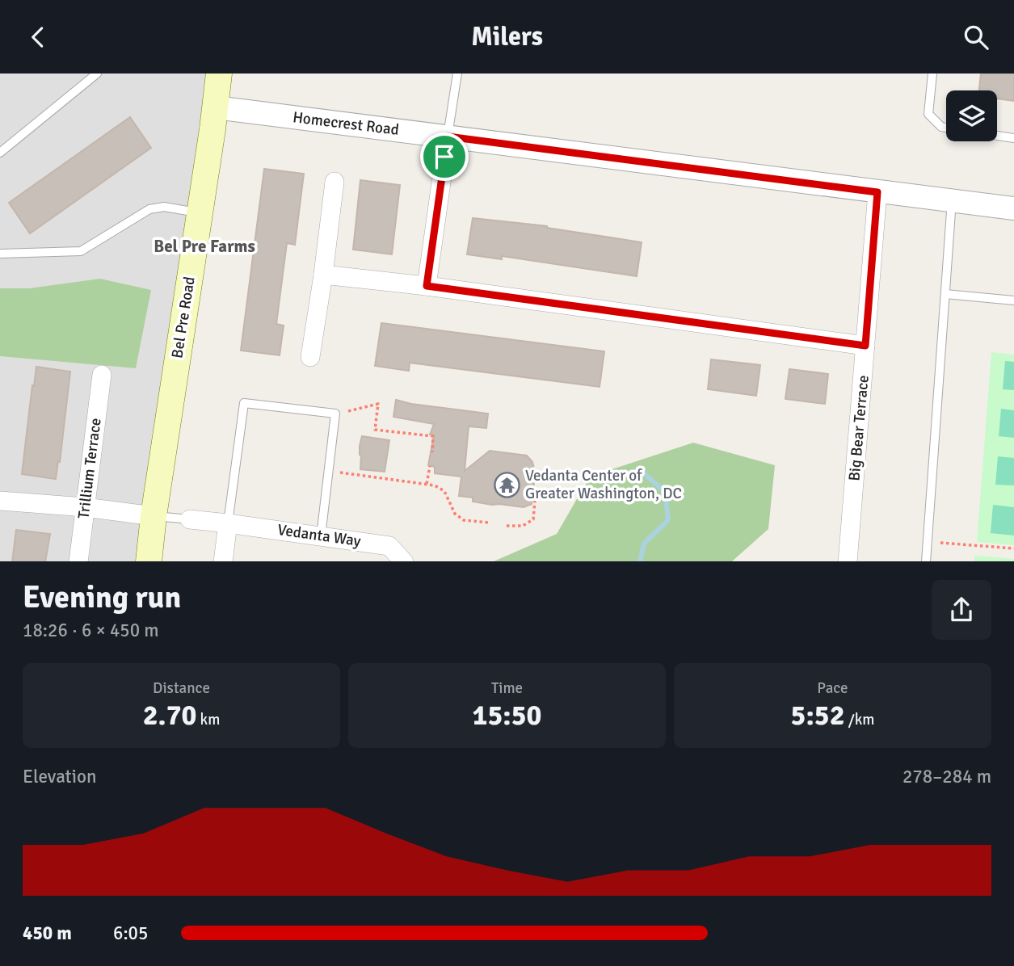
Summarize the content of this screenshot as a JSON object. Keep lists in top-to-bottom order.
{
  "streets": {
    "main road": ["Bel Pre Road"],
    "street": [
      "Homecrest Road",
      "Big Bear Terrace",
      "Trillium Terrace",
      "Vedanta Way"
    ]
  },
  "crossings": [
    ["Homecrest Road", "Bel Pre Road"],
    ["Homecrest Road", "Big Bear Terrace"]
  ],
  "districts": ["Bel Pre Farms"],
  "places": {
    "temple": ["Vedanta Center of Greater Washington, DC"]
  },
  "page": {
    "header": "Milers",
    "heading": ["Evening run", "18:26 · 6 × 450 m"],
    "stats": [
      ["Distance", "2.70 km"],
      ["Time", "15:50"],
      ["Pace", "5:52 /km"]
    ],
    "chart": ["Elevation", "278–284 m"],
    "list": [
      {
        "name": "450 m",
        "note": "6:05"
      }
    ]
  }
}
